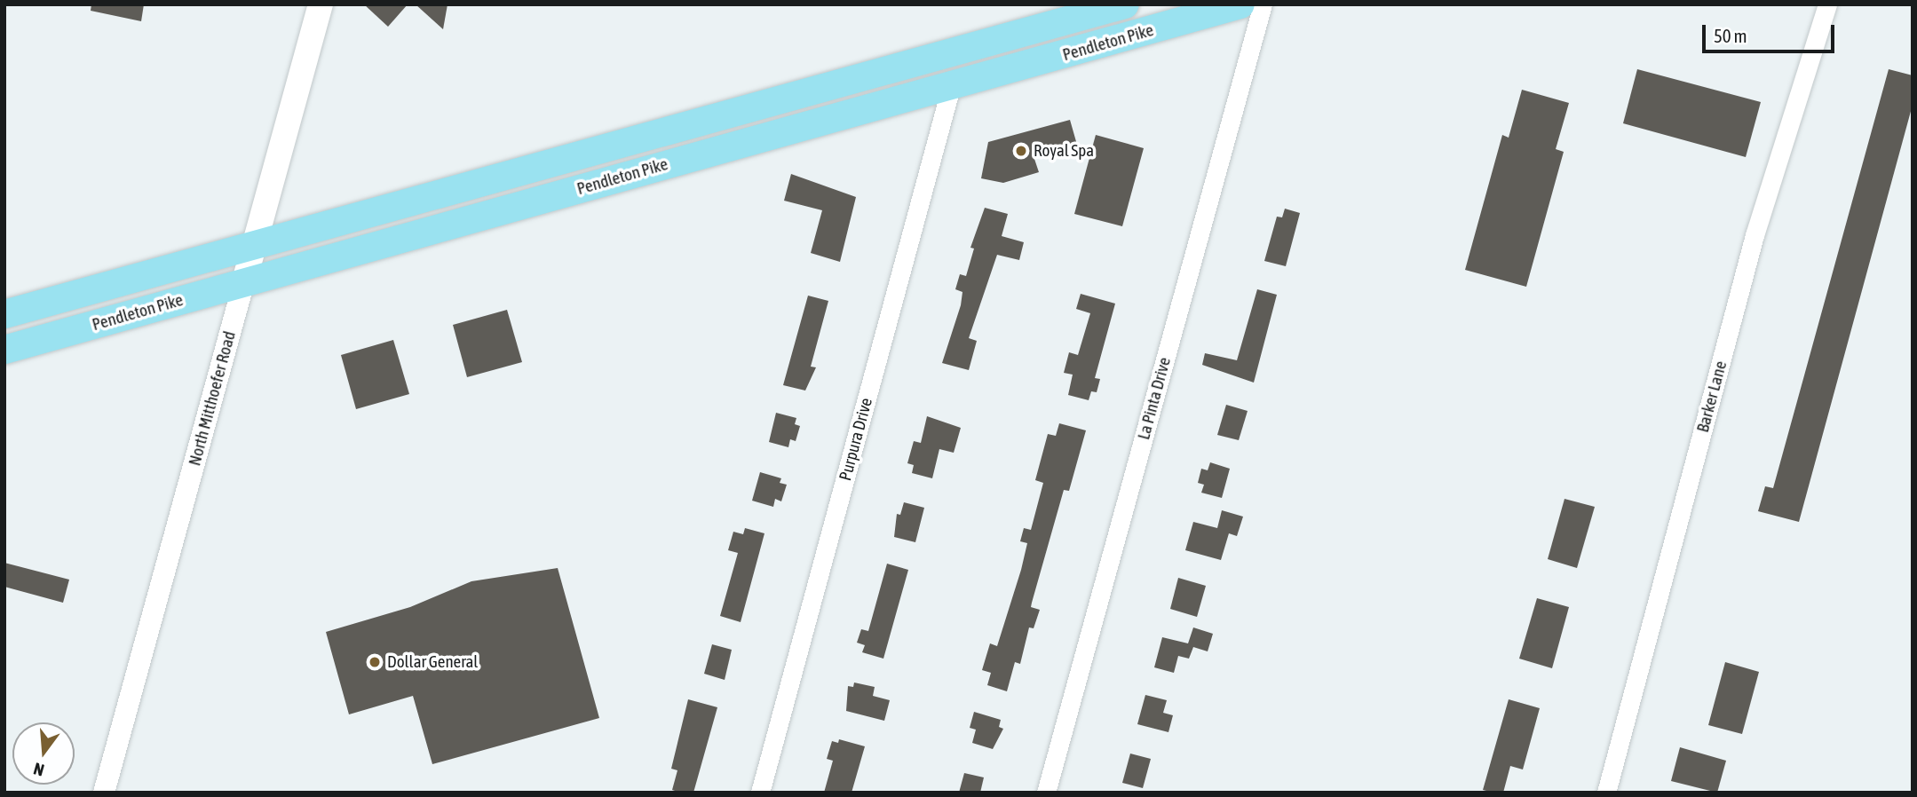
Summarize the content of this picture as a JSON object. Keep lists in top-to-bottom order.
{
  "streets": {
    "main road": ["Pendleton Pike", "North Mitthoefer Road"],
    "street": ["Barker Lane", "La Pinta Drive", "Purpura Drive"]
  },
  "crossings": [
    ["Pendleton Pike", "North Mitthoefer Road"],
    ["Pendleton Pike", "Purpura Drive"]
  ],
  "places": ["Royal Spa", "Dollar General"],
  "scale_bar": "50 m",
  "north": "bottom"
}
